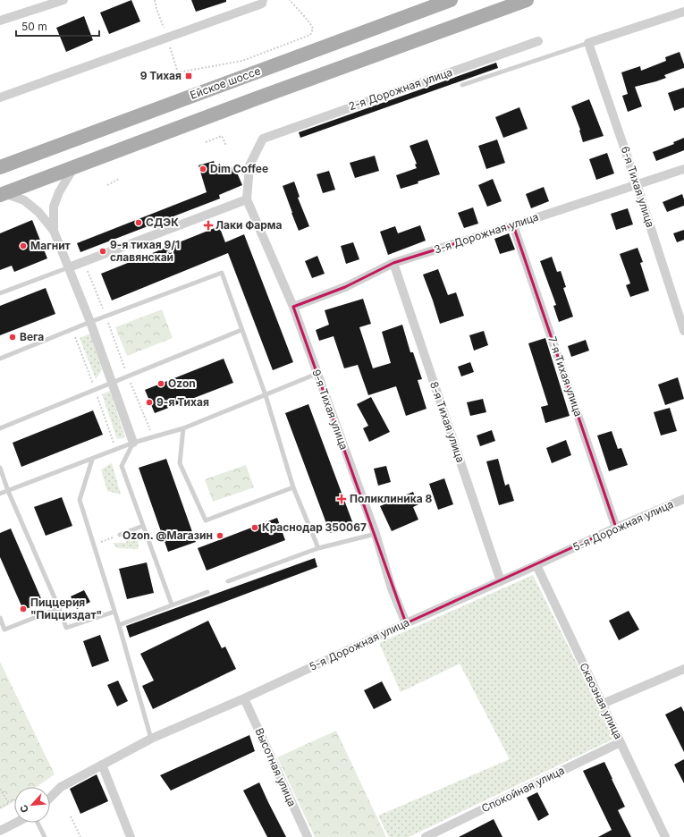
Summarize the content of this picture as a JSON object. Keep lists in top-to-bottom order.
{
  "streets": {
    "main road": ["Ейское шоссе"],
    "street": [
      "2-я Дорожная улица",
      "6-я Тихая улица",
      "3-я Дорожная улица",
      "7-я Тихая улица",
      "9-я Тихая улица",
      "8-я Тихая улица",
      "5-я Дорожная улица",
      "Сквозная улица",
      "Высотная улица",
      "Спокойная улица"
    ]
  },
  "crossings": [
    ["2-я Дорожная улица", "9-я Тихая улица"],
    ["6-я Тихая улица", "3-я Дорожная улица"],
    ["3-я Дорожная улица", "7-я Тихая улица"],
    ["3-я Дорожная улица", "9-я Тихая улица"],
    ["3-я Дорожная улица", "8-я Тихая улица"],
    ["7-я Тихая улица", "5-я Дорожная улица"],
    ["9-я Тихая улица", "5-я Дорожная улица"],
    ["8-я Тихая улица", "5-я Дорожная улица"],
    ["5-я Дорожная улица", "Сквозная улица"],
    ["5-я Дорожная улица", "Высотная улица"],
    ["Сквозная улица", "Спокойная улица"]
  ],
  "places": {
    "transit": ["9 Тихая"],
    "other": [
      "Dim Coffee",
      "СДЭК",
      "Магнит",
      "9-я тихая 9/1 славянскай",
      "Вега",
      "Ozon",
      "9-я Тихая",
      "Краснодар 350067",
      "Ozon. @Магазин",
      "Пиццерия \"Пицциздат\""
    ],
    "health": ["Лаки Фарма", "Поликлиника 8"]
  },
  "scale_bar": "50 m",
  "north": "bottom left"
}
